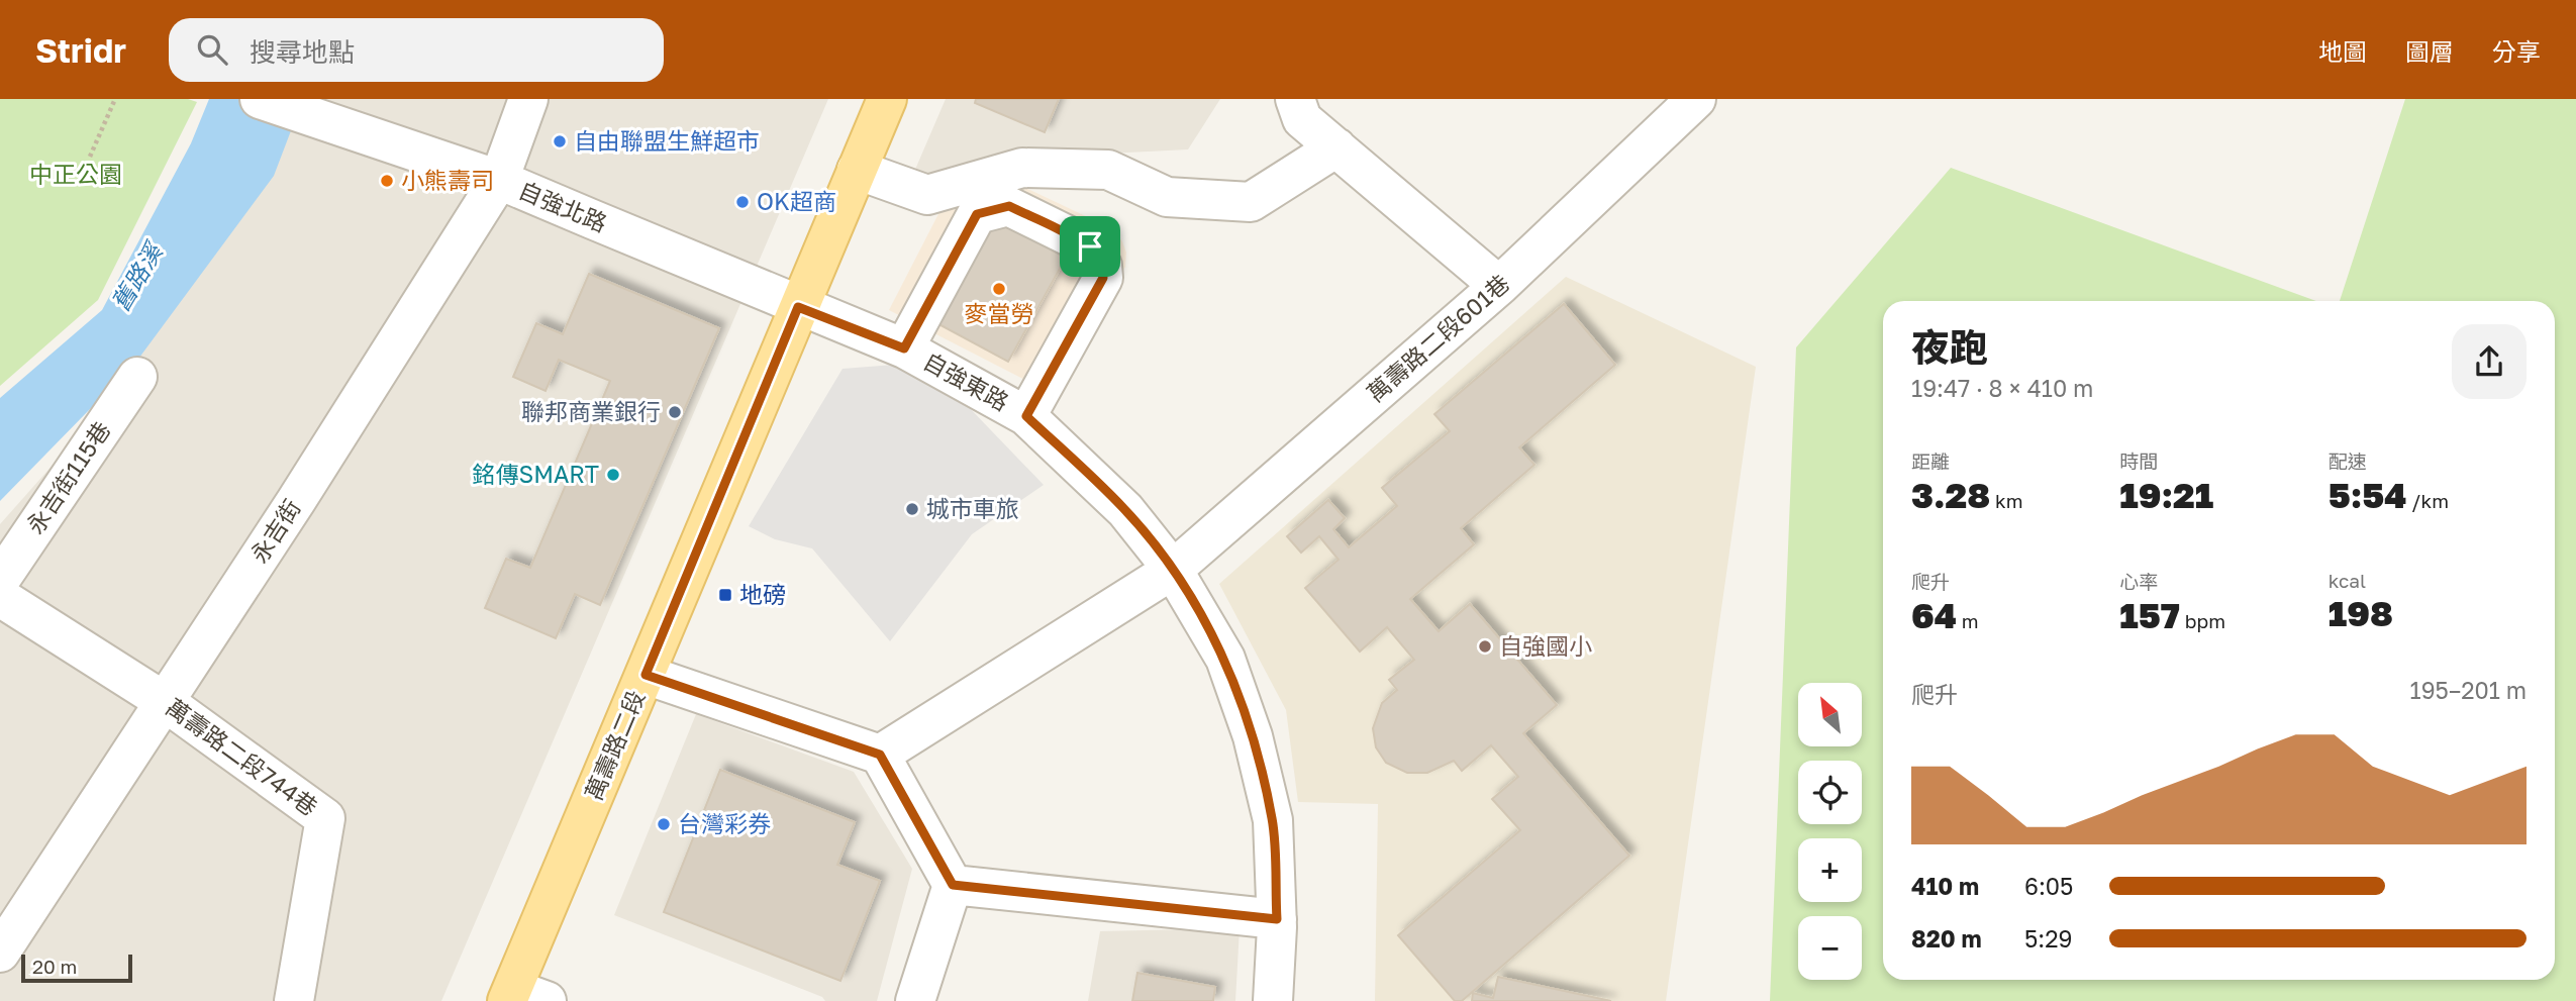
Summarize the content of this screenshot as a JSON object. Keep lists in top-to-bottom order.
{
  "streets": {
    "main road": ["萬壽路二段"],
    "street": [
      "自強北路",
      "萬壽路二段601巷",
      "自強東路",
      "永吉街115巷",
      "永吉街",
      "萬壽路二段744巷"
    ]
  },
  "crossings": [
    ["自強北路", "自強東路"],
    ["自強北路", "永吉街"],
    ["自強北路", "萬壽路二段"],
    ["萬壽路二段601巷", "自強東路"],
    ["自強東路", "萬壽路二段"],
    ["永吉街", "萬壽路二段744巷"]
  ],
  "water": ["舊路溪"],
  "parks": ["中正公園"],
  "places": {
    "other": [
      "自由聯盟生鮮超市",
      "小熊壽司",
      "OK超商",
      "麥當勞",
      "聯邦商業銀行",
      "銘傳SMART",
      "城市車旅",
      "自強國小",
      "台灣彩券"
    ],
    "transit": ["地磅"]
  },
  "scale_bar": "20 m",
  "north": "top left",
  "page": {
    "header": "Stridr",
    "search": "搜尋地點",
    "nav": ["地圖", "圖層", "分享"],
    "heading": ["夜跑", "19:47 · 8 × 410 m"],
    "stats": [
      ["距離", "3.28 km"],
      ["時間", "19:21"],
      ["配速", "5:54 /km"],
      ["爬升", "64 m"],
      ["心率", "157 bpm"],
      ["kcal", "198"]
    ],
    "chart": ["爬升", "195–201 m"],
    "map_buttons": ["+", "−"],
    "list": [
      {
        "name": "410 m",
        "note": "6:05"
      },
      {
        "name": "820 m",
        "note": "5:29"
      }
    ],
    "scale": "20 m"
  }
}
